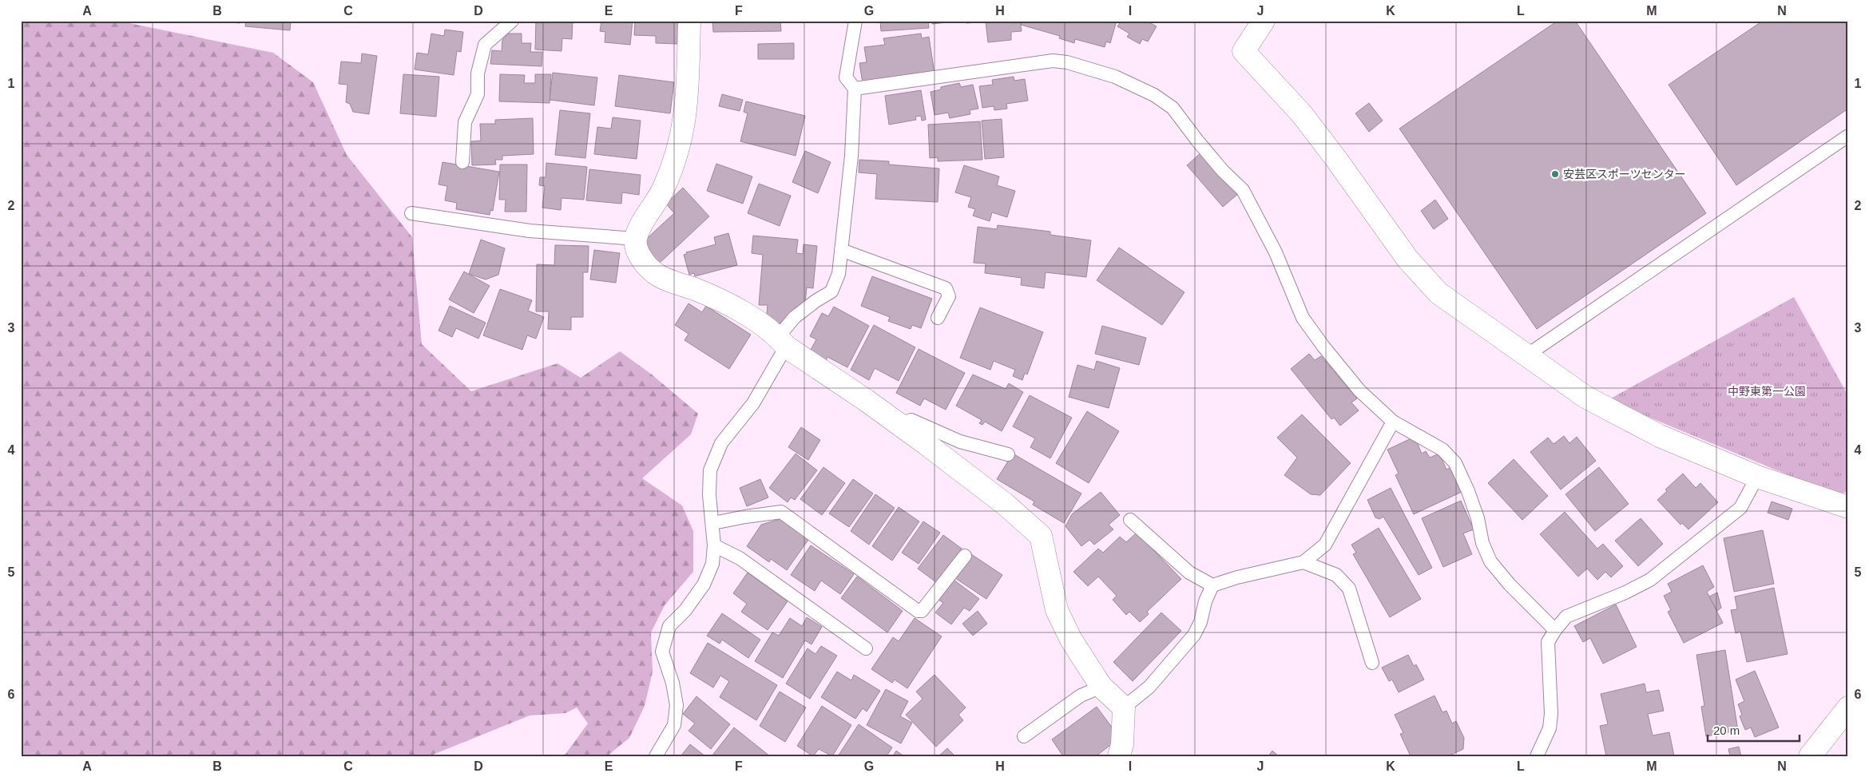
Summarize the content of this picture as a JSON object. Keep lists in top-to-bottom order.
{
  "parks": ["中野東第一公園"],
  "places": ["安芸区スポーツセンター"],
  "scale_bar": "20 m",
  "grid": {
    "columns": [
      "A",
      "B",
      "C",
      "D",
      "E",
      "F",
      "G",
      "H",
      "I",
      "J",
      "K",
      "L",
      "M",
      "N"
    ],
    "rows": [
      "1",
      "2",
      "3",
      "4",
      "5",
      "6"
    ]
  }
}
